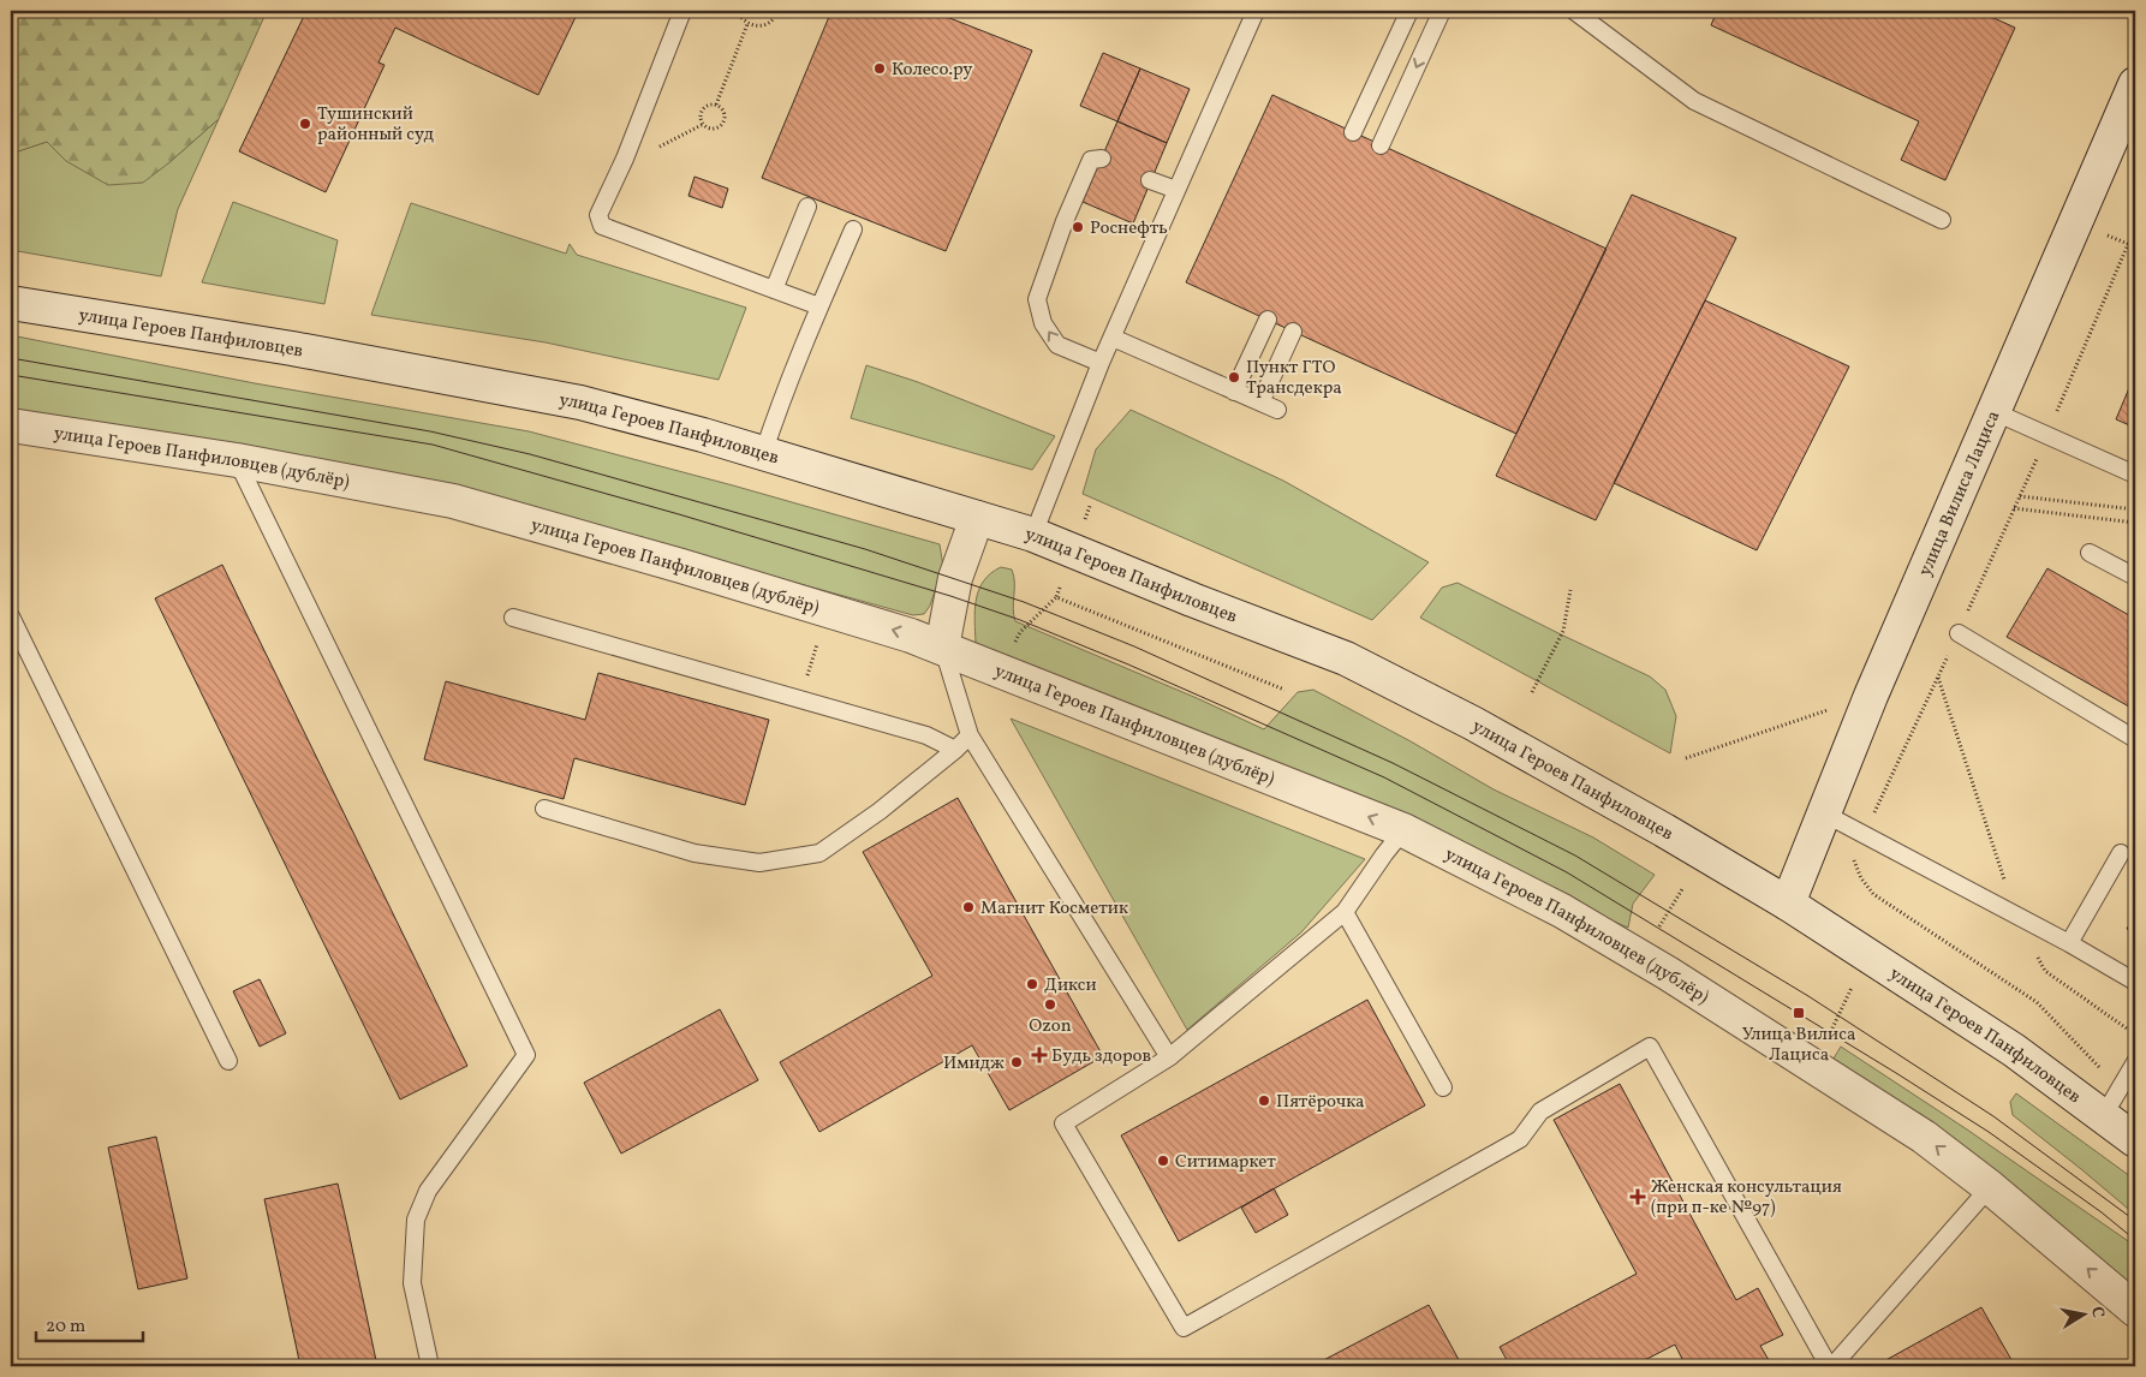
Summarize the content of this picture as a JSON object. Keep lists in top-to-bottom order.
{
  "streets": {
    "street": ["улица Героев Панфиловцев", "улица Героев Панфиловцев (дублёр)", "улица Вилиса Лациса"]
  },
  "crossings": [
    ["улица Героев Панфиловцев", "улица Вилиса Лациса"]
  ],
  "one_way": ["улица Героев Панфиловцев (дублёр)"],
  "places": {
    "other": [
      "Колесо.ру",
      "Тушинский районный суд",
      "Роснефть",
      "Пункт ГТО Трансдекра",
      "Магнит Косметик",
      "Дикси",
      "Ozon",
      "Имидж",
      "Пятёрочка",
      "Ситимаркет"
    ],
    "transit": ["Улица Вилиса Лациса"],
    "health": ["Будь здоров", "Женская консультация (при п-ке №97)"]
  },
  "scale_bar": "20 m",
  "north": "right"
}
